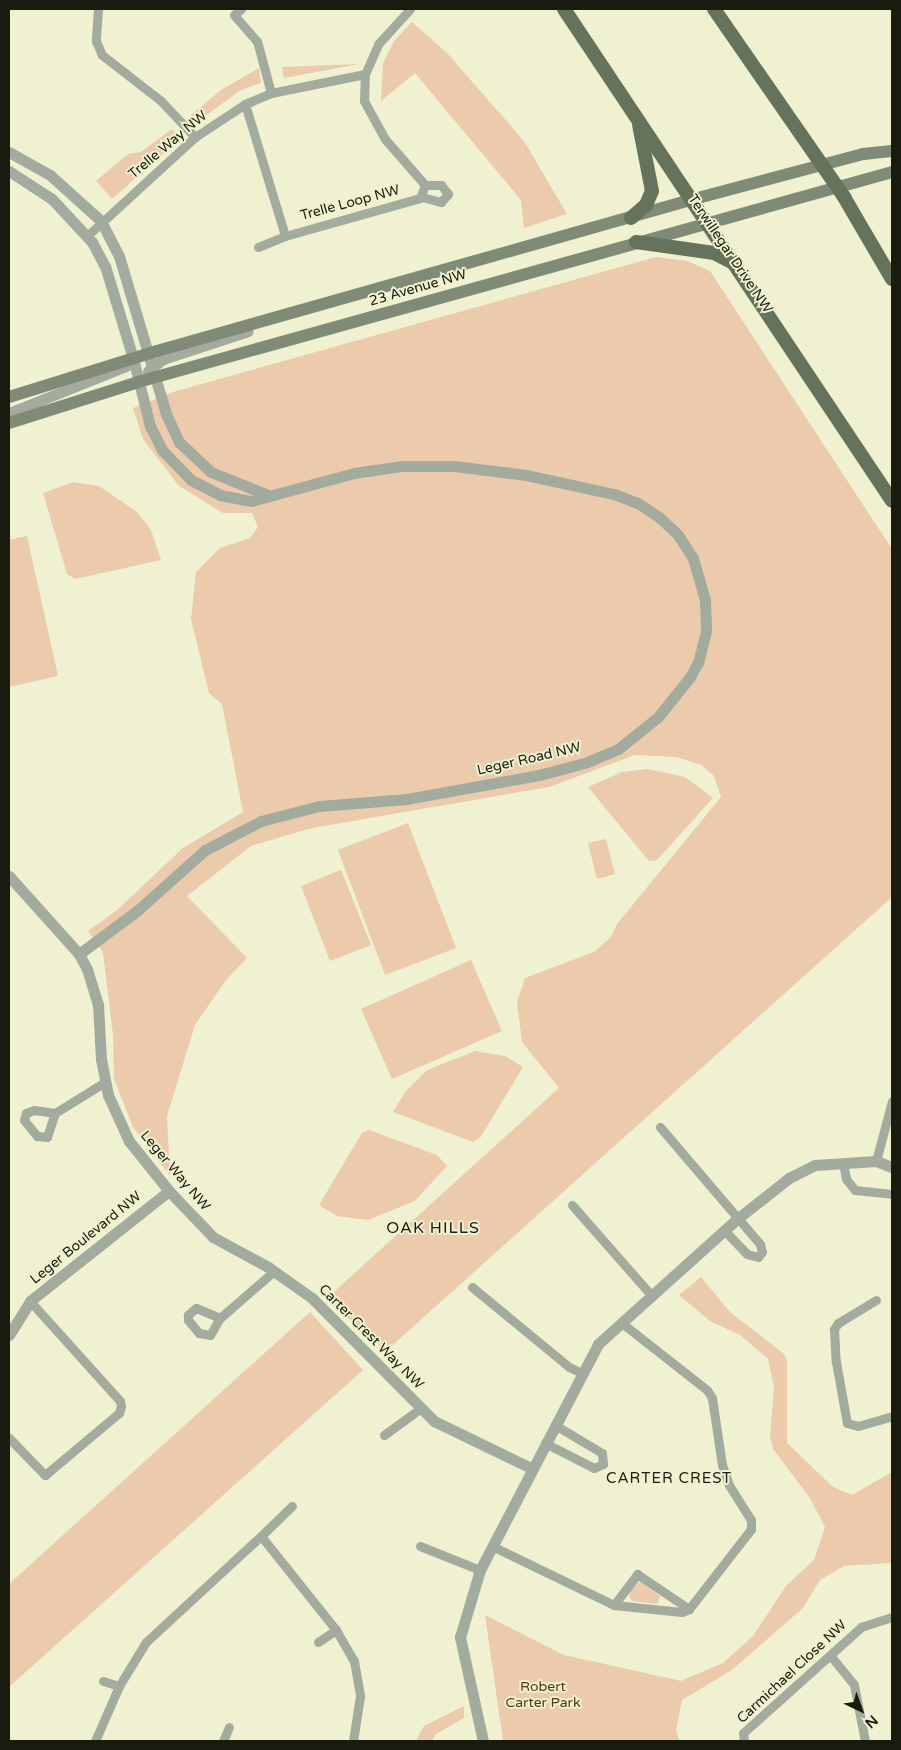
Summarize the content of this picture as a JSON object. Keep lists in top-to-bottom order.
{
  "streets": {
    "main road": ["Terwillegar Drive NW", "23 Avenue NW"],
    "street": [
      "Trelle Way NW",
      "Trelle Loop NW",
      "Leger Road NW",
      "Leger Way NW",
      "Leger Boulevard NW",
      "Carter Crest Way NW",
      "Carmichael Close NW"
    ]
  },
  "crossings": [
    ["Trelle Way NW", "Trelle Loop NW"],
    ["Trelle Way NW", "Leger Road NW"],
    ["Terwillegar Drive NW", "23 Avenue NW"],
    ["23 Avenue NW", "Leger Road NW"],
    ["Leger Road NW", "Leger Way NW"],
    ["Leger Way NW", "Leger Boulevard NW"],
    ["Leger Way NW", "Carter Crest Way NW"]
  ],
  "districts": ["OAK HILLS", "CARTER CREST"],
  "parks": ["Robert Carter Park"],
  "north": "bottom right"
}
